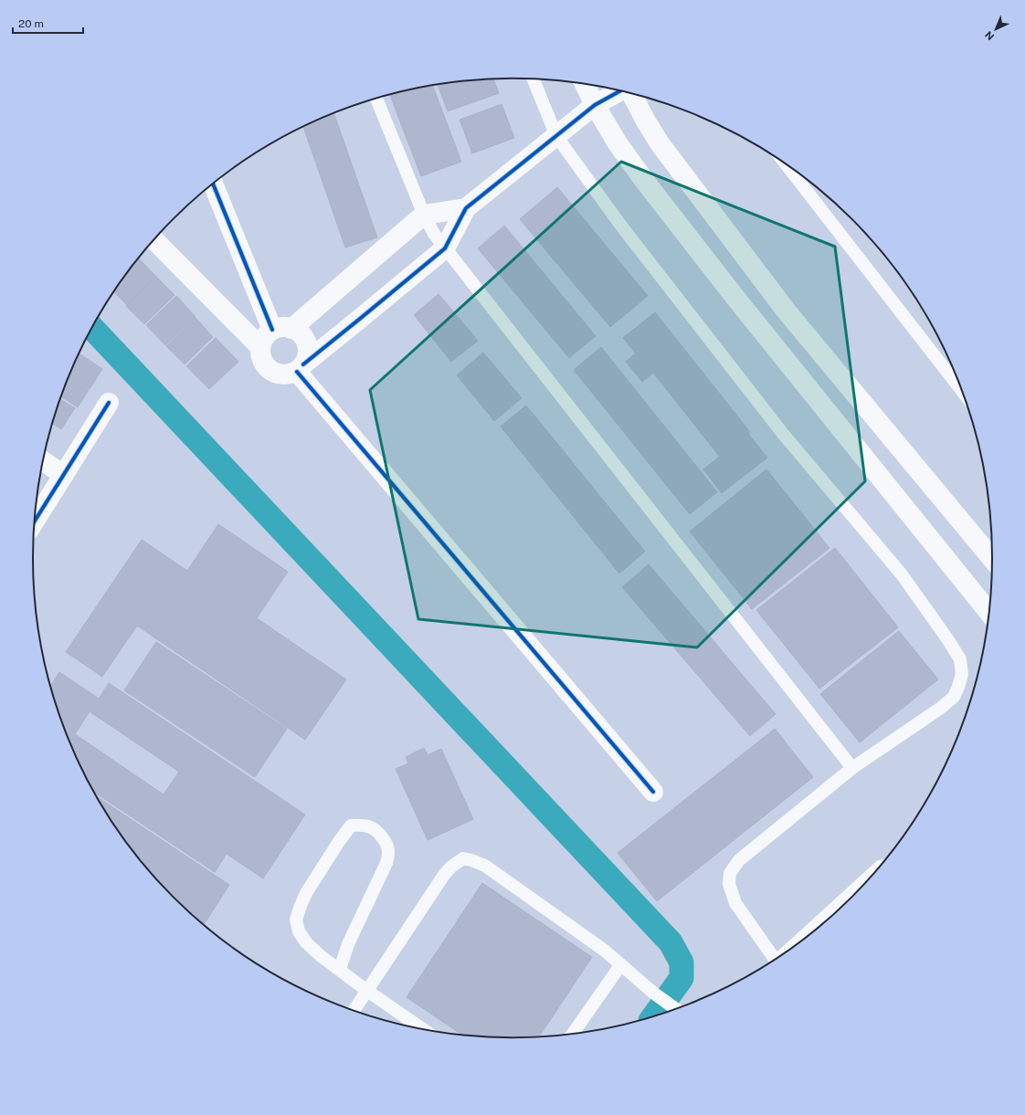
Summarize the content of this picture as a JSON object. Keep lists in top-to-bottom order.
{
  "scale_bar": "20 m",
  "north": "bottom left"
}
